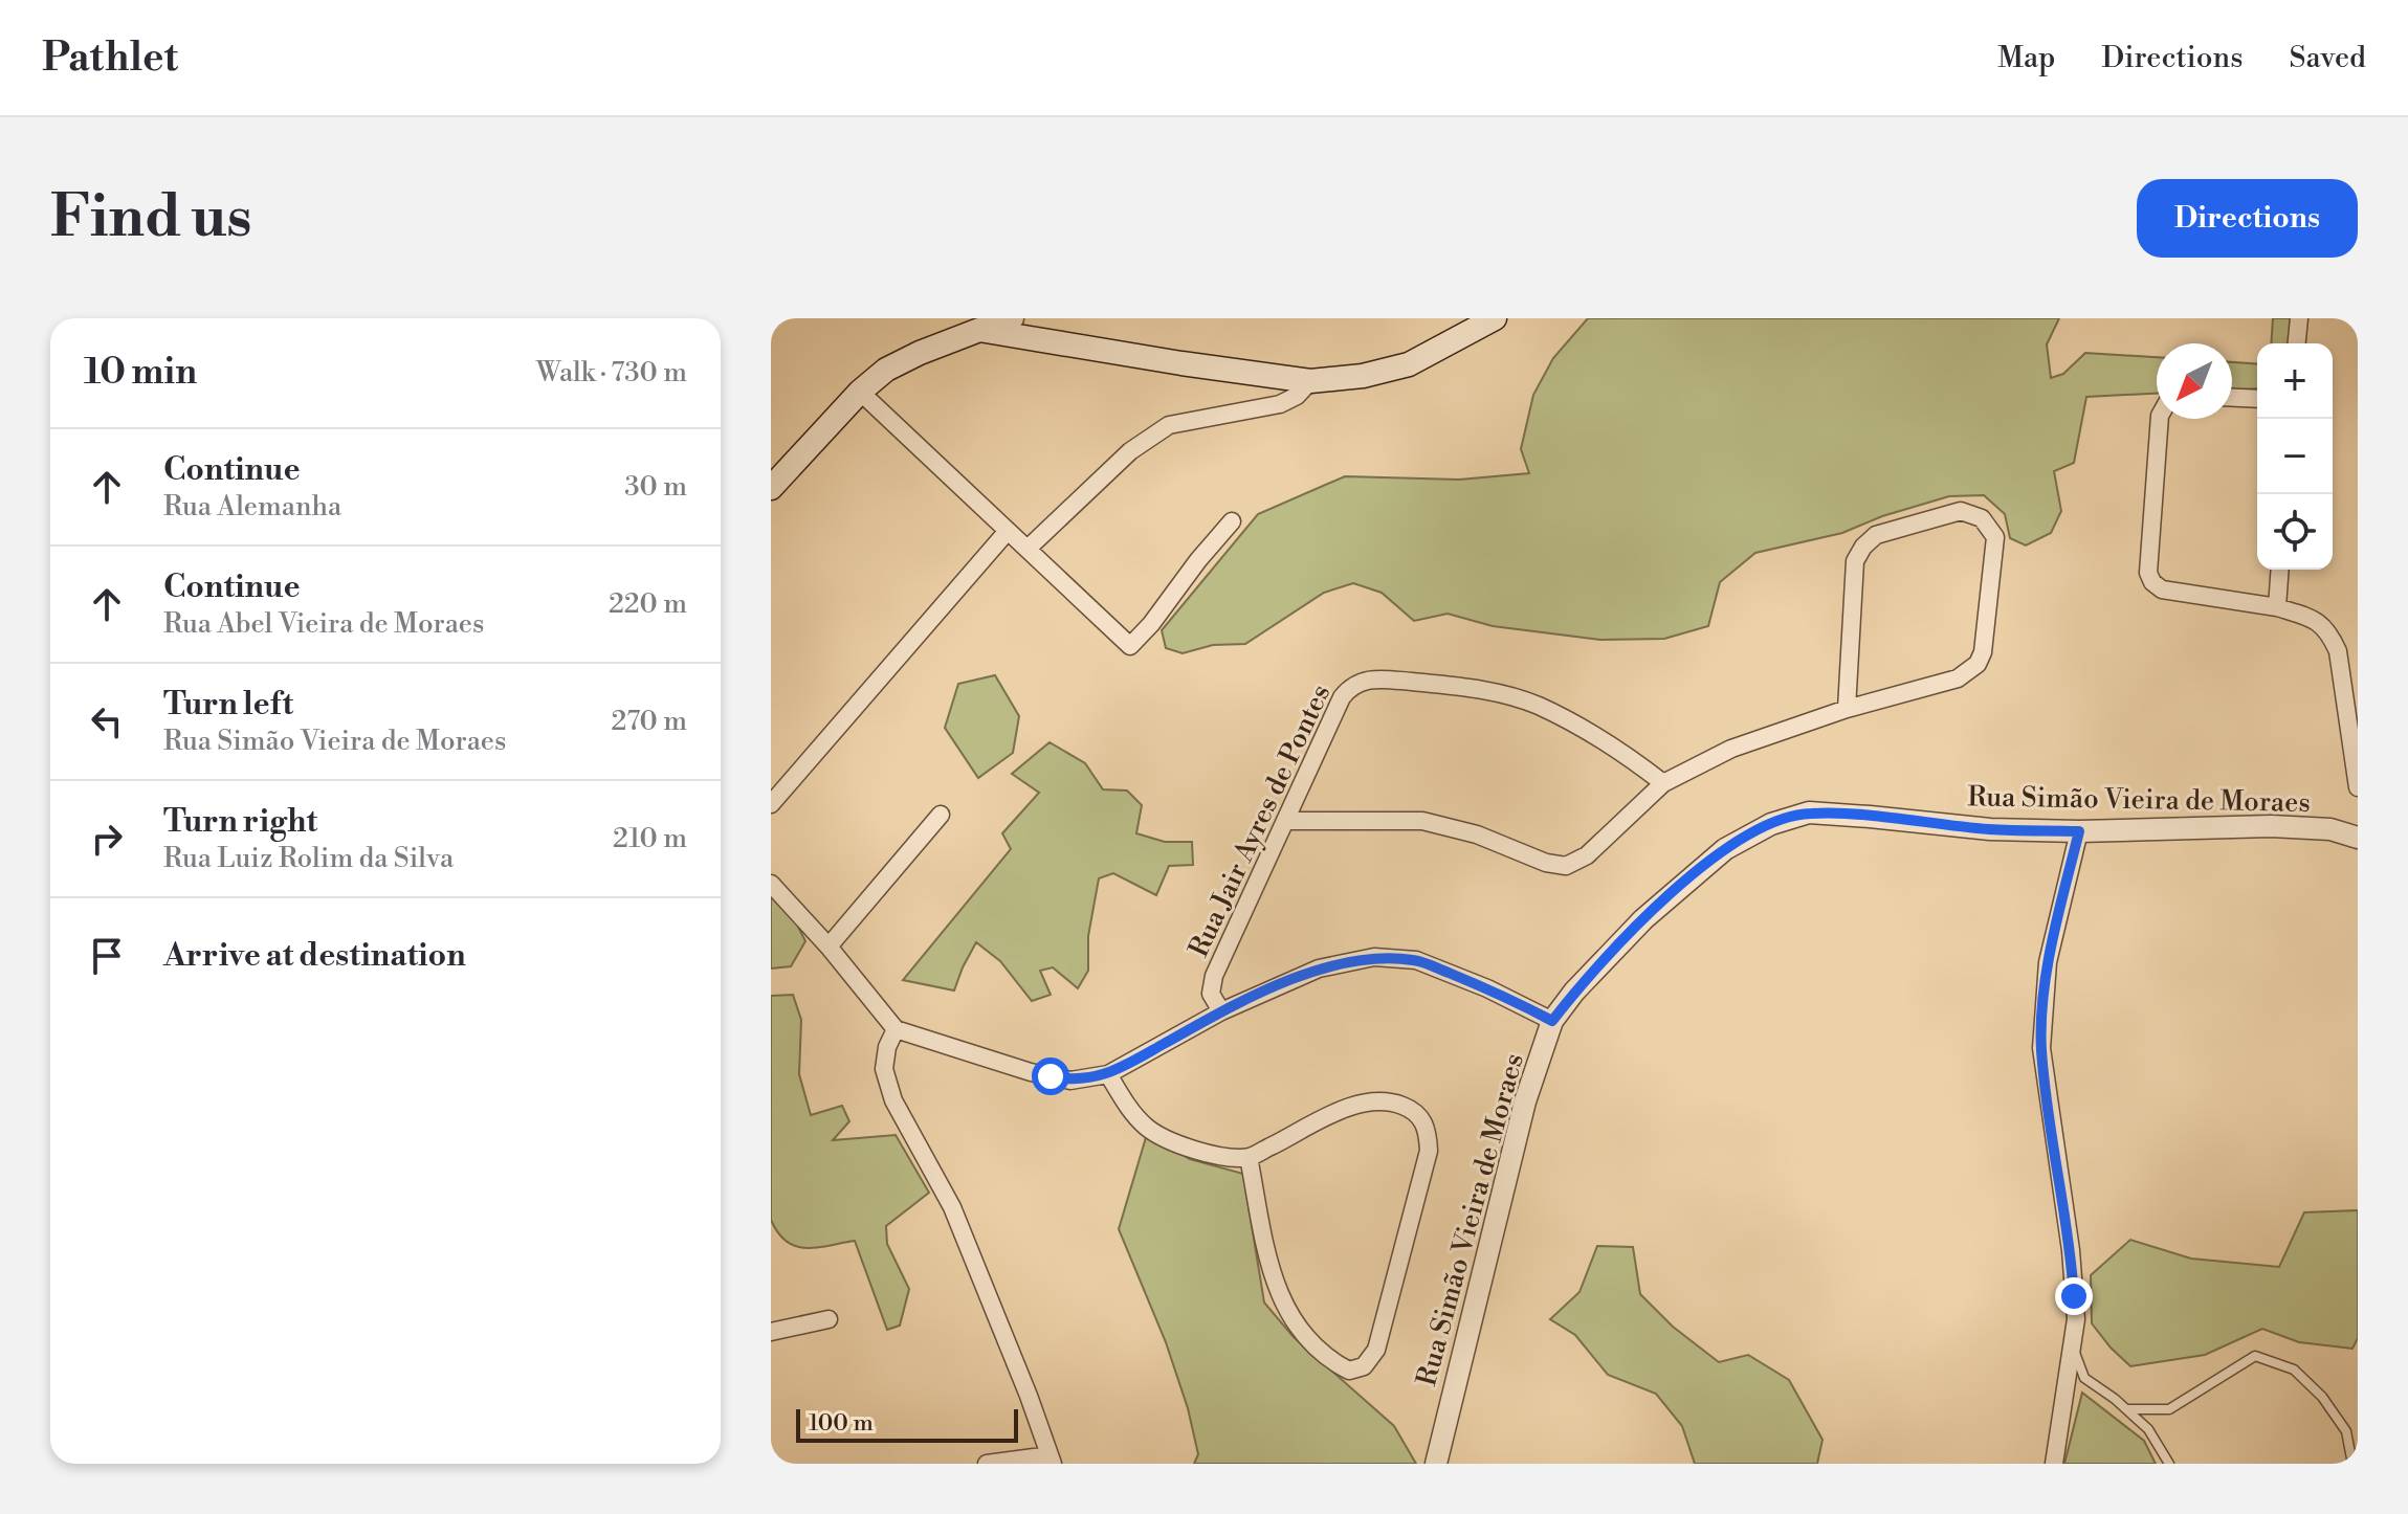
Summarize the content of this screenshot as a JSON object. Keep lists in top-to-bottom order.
{
  "streets": {
    "street": ["Rua Simão Vieira de Moraes", "Rua Jair Ayres de Pontes"]
  },
  "scale_bar": "100 m",
  "north": "bottom left",
  "page": {
    "header": "Pathlet",
    "nav": ["Map", "Directions", "Saved"],
    "buttons": "Directions",
    "title": "Find us",
    "heading": ["10 min", "Walk · 730 m"],
    "map_buttons": ["+", "−"],
    "list": [
      ["Continue", "Rua Alemanha", "30 m"],
      ["Continue", "Rua Abel Vieira de Moraes", "220 m"],
      ["Turn left", "Rua Simão Vieira de Moraes", "270 m"],
      ["Turn right", "Rua Luiz Rolim da Silva", "210 m"],
      "Arrive at destination"
    ],
    "scale": "100 m"
  }
}
